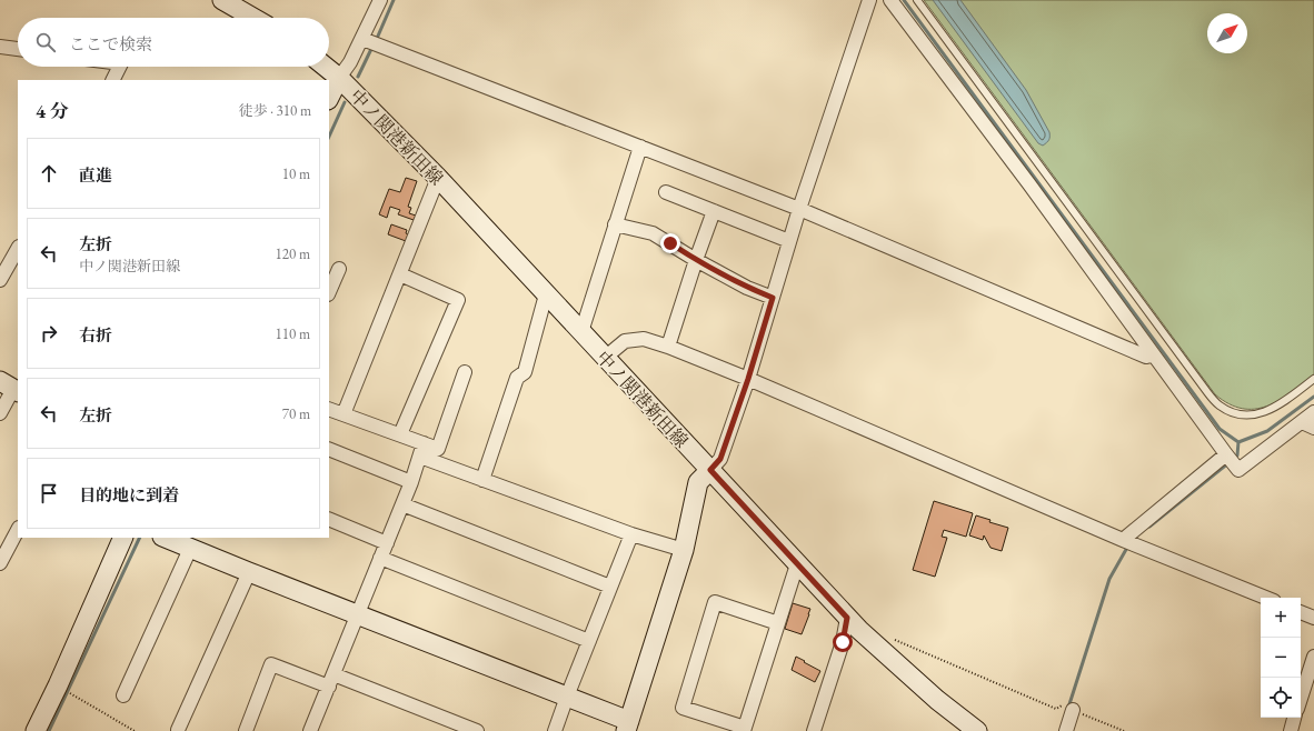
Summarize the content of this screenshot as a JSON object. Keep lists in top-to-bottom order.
{
  "streets": {
    "main road": ["中ノ関港新田線"]
  },
  "north": "top right",
  "page": {
    "search": "ここで検索",
    "heading": ["4 分", "徒歩 · 310 m"],
    "list": [
      ["直進", "10 m"],
      ["左折", "中ノ関港新田線", "120 m"],
      ["右折", "110 m"],
      ["左折", "70 m"],
      "目的地に到着"
    ],
    "map_buttons": ["+", "−"]
  }
}
